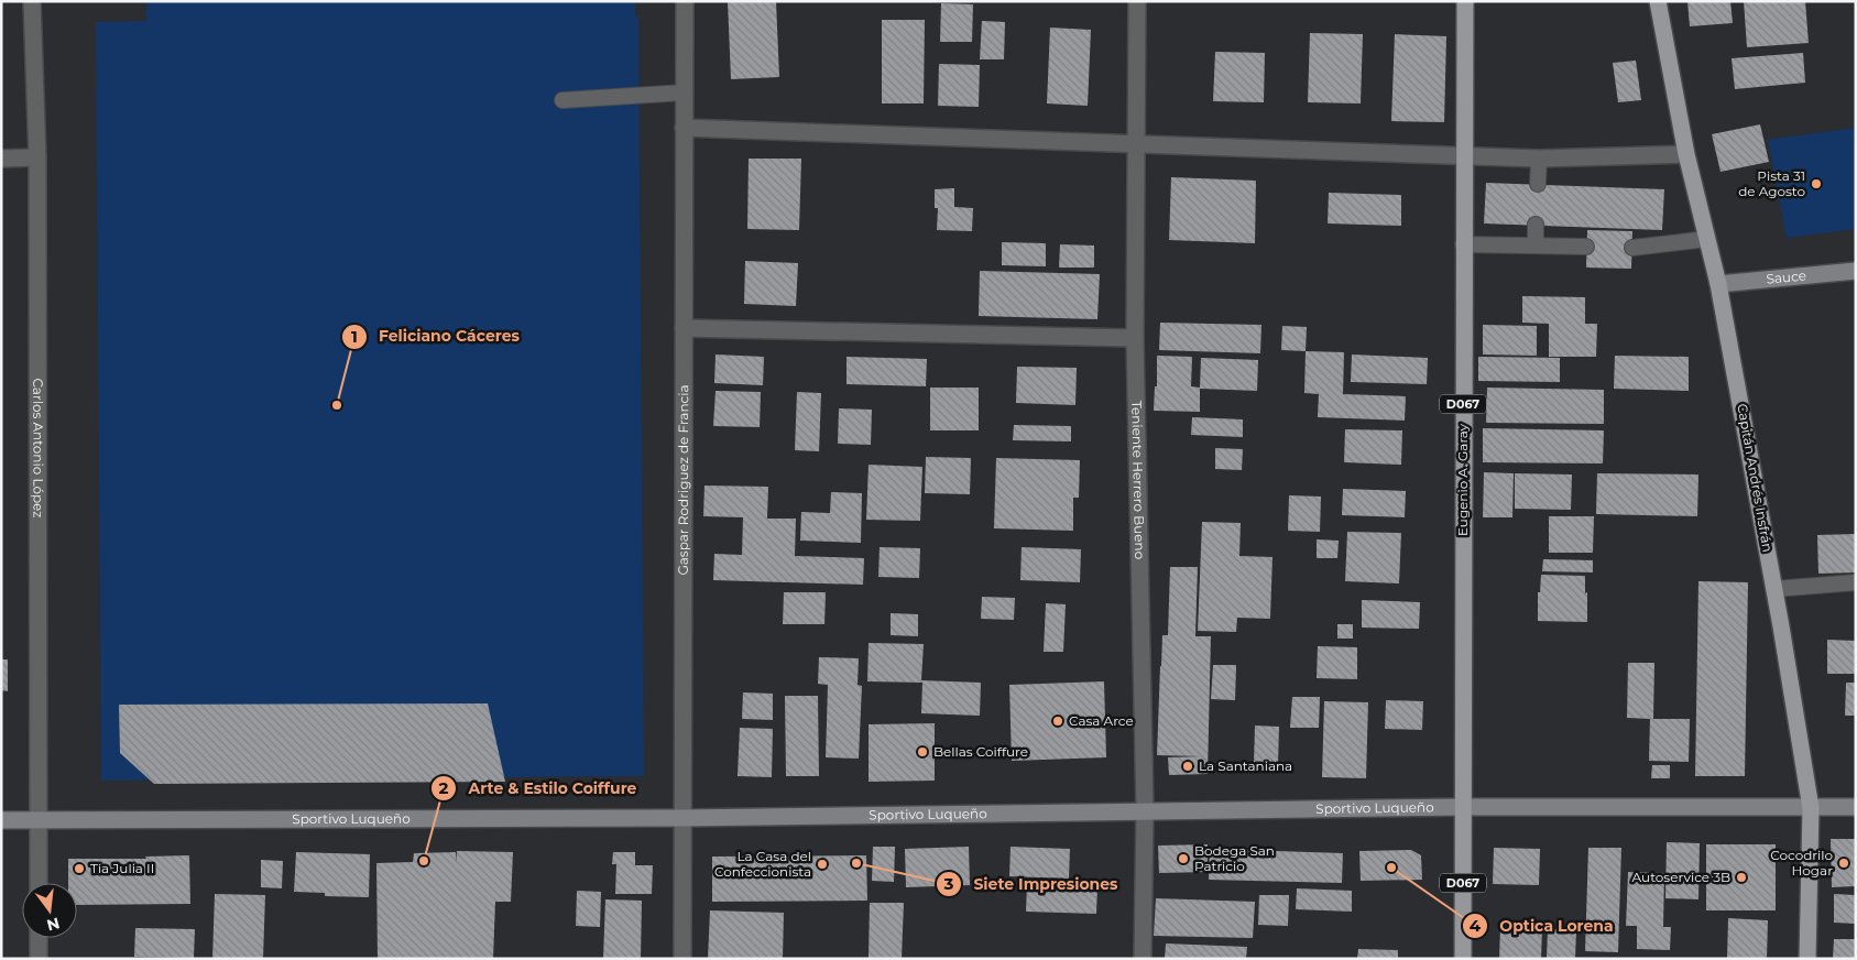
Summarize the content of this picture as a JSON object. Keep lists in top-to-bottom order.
{
  "streets": {
    "main road": ["D067", "Capitán Andrés Insfrán", "Eugenio A. Garay"],
    "street": [
      "Sauce",
      "Carlos Antonio López",
      "Gaspar Rodriguez de Francia",
      "Teniente Herrero Bueno",
      "Sportivo Luqueño"
    ]
  },
  "crossings": [
    ["Sauce", "Capitán Andrés Insfrán"],
    ["Carlos Antonio López", "Sportivo Luqueño"],
    ["Capitán Andrés Insfrán", "Sportivo Luqueño"],
    ["Gaspar Rodriguez de Francia", "Sportivo Luqueño"],
    ["Teniente Herrero Bueno", "Sportivo Luqueño"],
    ["Eugenio A. Garay", "Sportivo Luqueño"]
  ],
  "places": [
    "Pista 31 de Agosto",
    "Feliciano Cáceres",
    "Casa Arce",
    "Bellas Coiffure",
    "La Santaniana",
    "Bodega San Patricio",
    "Arte & Estilo Coiffure",
    "Siete Impresiones",
    "Cocodrilo Hogar",
    "La Casa del Confeccionista",
    "Optica Lorena",
    "Tia Julia II",
    "Autoservice 3B"
  ],
  "north": "bottom"
}
